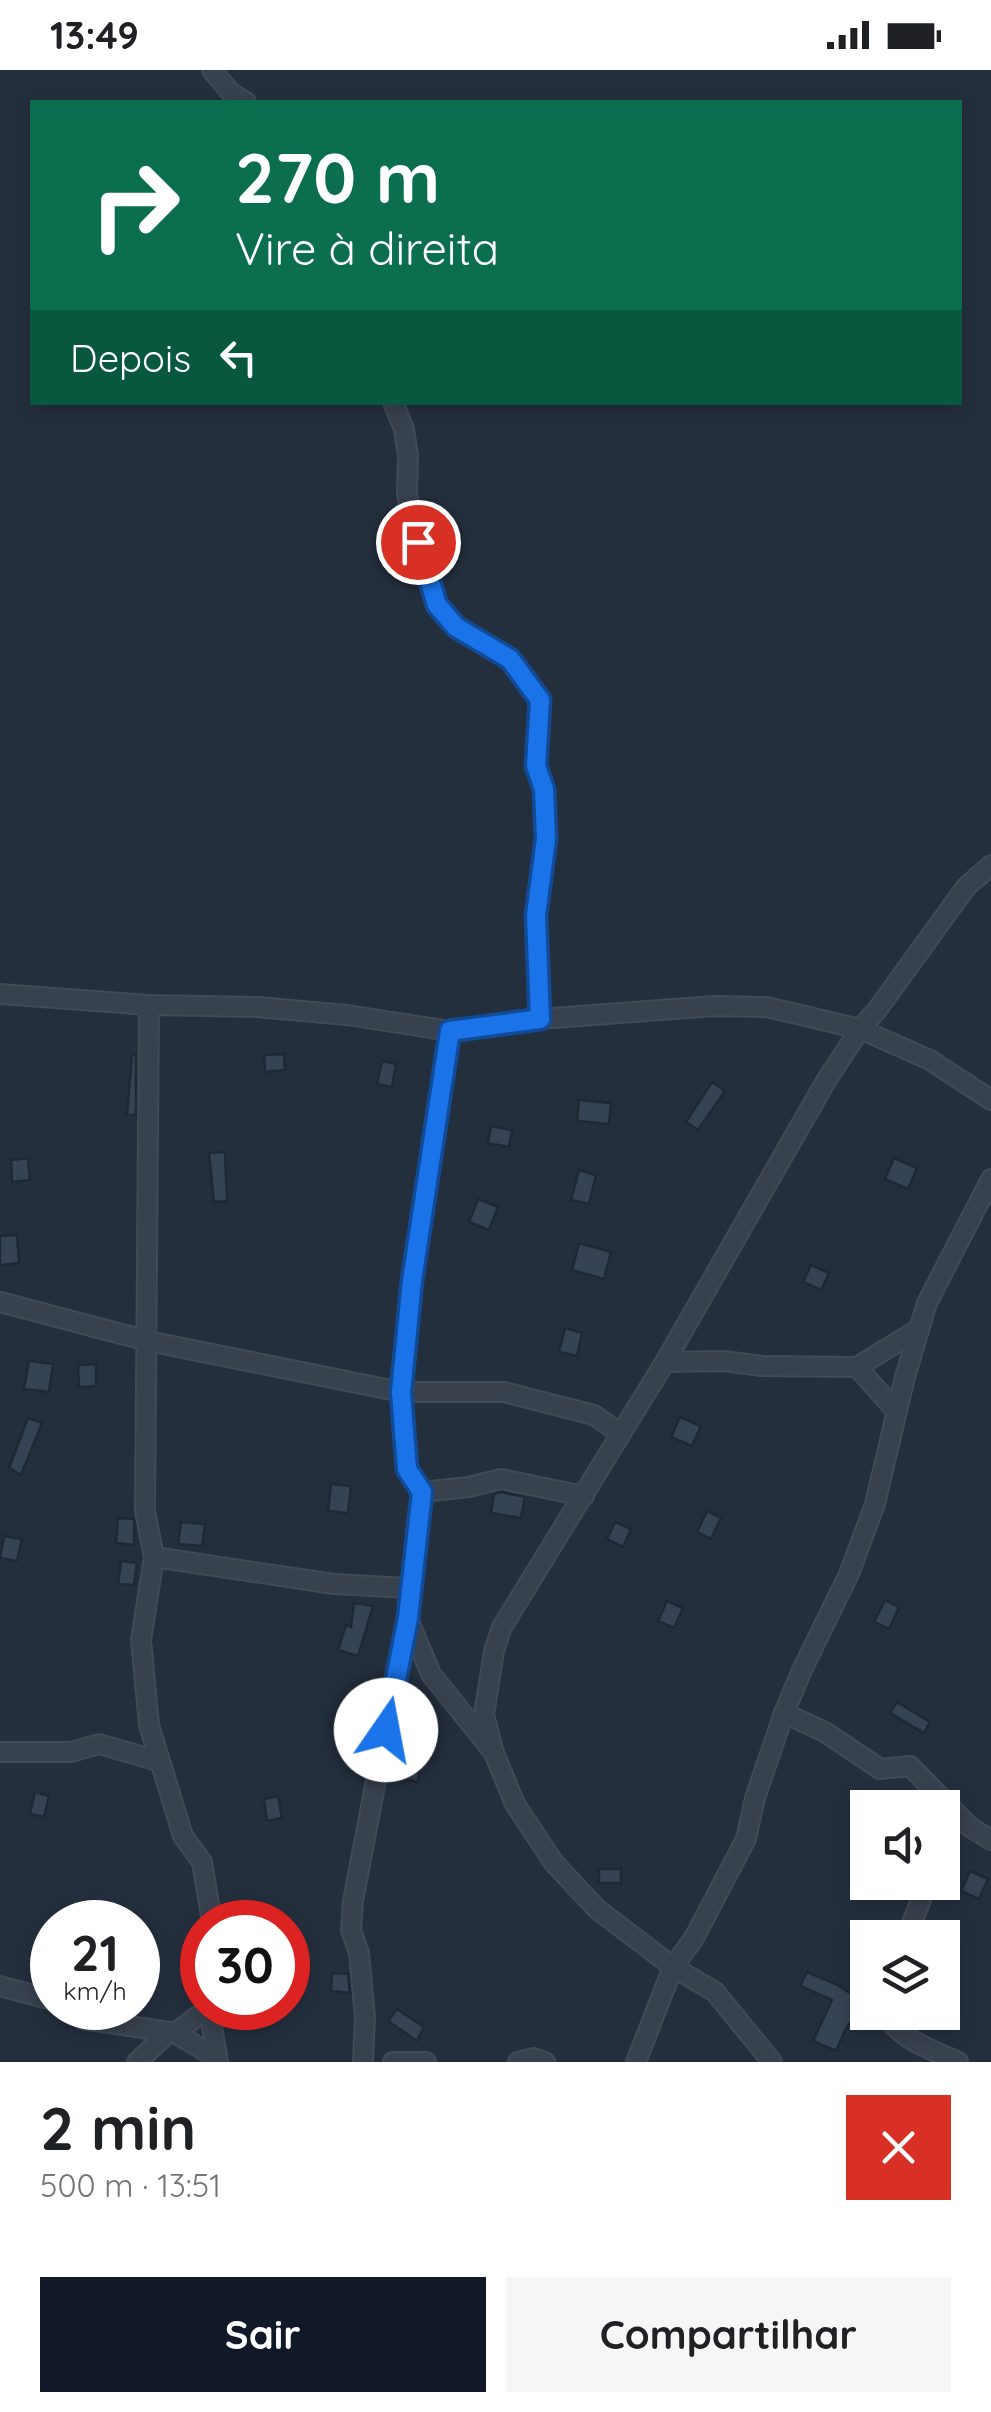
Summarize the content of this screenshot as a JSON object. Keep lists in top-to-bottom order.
{
  "page": {
    "status": "13:49",
    "turn": ["270 m", "Vire à direita"],
    "then": "Depois",
    "speed": "21 km/h",
    "limit": "30",
    "heading": ["2 min", "500 m · 13:51"],
    "buttons": ["Sair", "Compartilhar"]
  }
}
